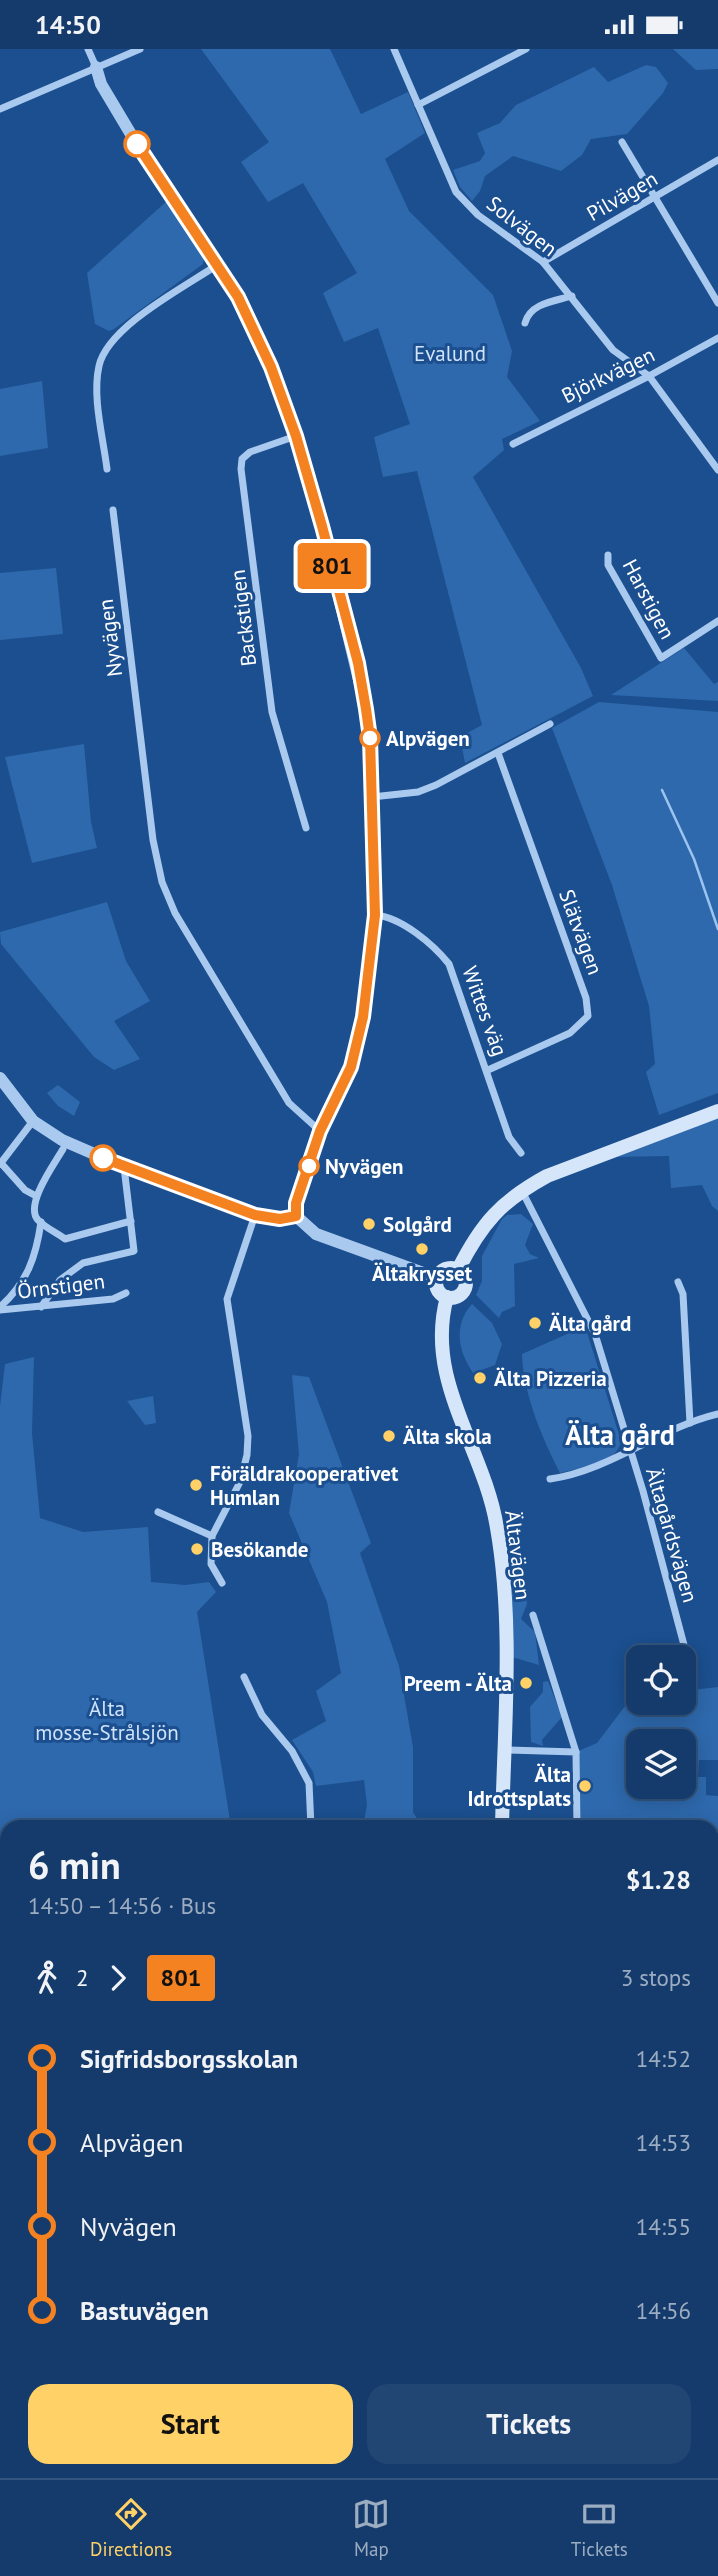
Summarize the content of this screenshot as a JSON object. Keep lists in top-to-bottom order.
{
  "streets": {
    "main road": ["Ältavägen"],
    "street": [
      "Pilvägen",
      "Solvägen",
      "Björkvägen",
      "Harstigen",
      "Backstigen",
      "Nyvägen",
      "Slätvägen",
      "Wittes väg",
      "Örnstigen",
      "Ältagårdsvägen"
    ]
  },
  "crossings": [
    ["Pilvägen", "Solvägen"],
    ["Solvägen", "Björkvägen"],
    ["Slätvägen", "Wittes väg"]
  ],
  "districts": ["Älta gård"],
  "parks": ["Evalund", "Älta mosse-Strålsjön"],
  "places": [
    "Alpvägen",
    "Nyvägen",
    "Solgård",
    "Ältakrysset",
    "Älta gård",
    "Älta Pizzeria",
    "Älta skola",
    "Föräldrakooperativet Humlan",
    "Besökande",
    "Preem - Älta",
    "Älta Idrottsplats"
  ],
  "lines": ["bus line 801"],
  "page": {
    "status": "14:50",
    "on_map": "801",
    "heading": ["6 min", "14:50 – 14:56 · Bus", "$1.28"],
    "legs": ["2", "801", "3 stops"],
    "list": [
      {
        "name": "Sigfridsborgsskolan",
        "value": "14:52"
      },
      {
        "name": "Alpvägen",
        "value": "14:53"
      },
      {
        "name": "Nyvägen",
        "value": "14:55"
      },
      {
        "name": "Bastuvägen",
        "value": "14:56"
      }
    ],
    "buttons": ["Start", "Tickets"],
    "tabs": ["Directions", "Map", "Tickets"]
  }
}
